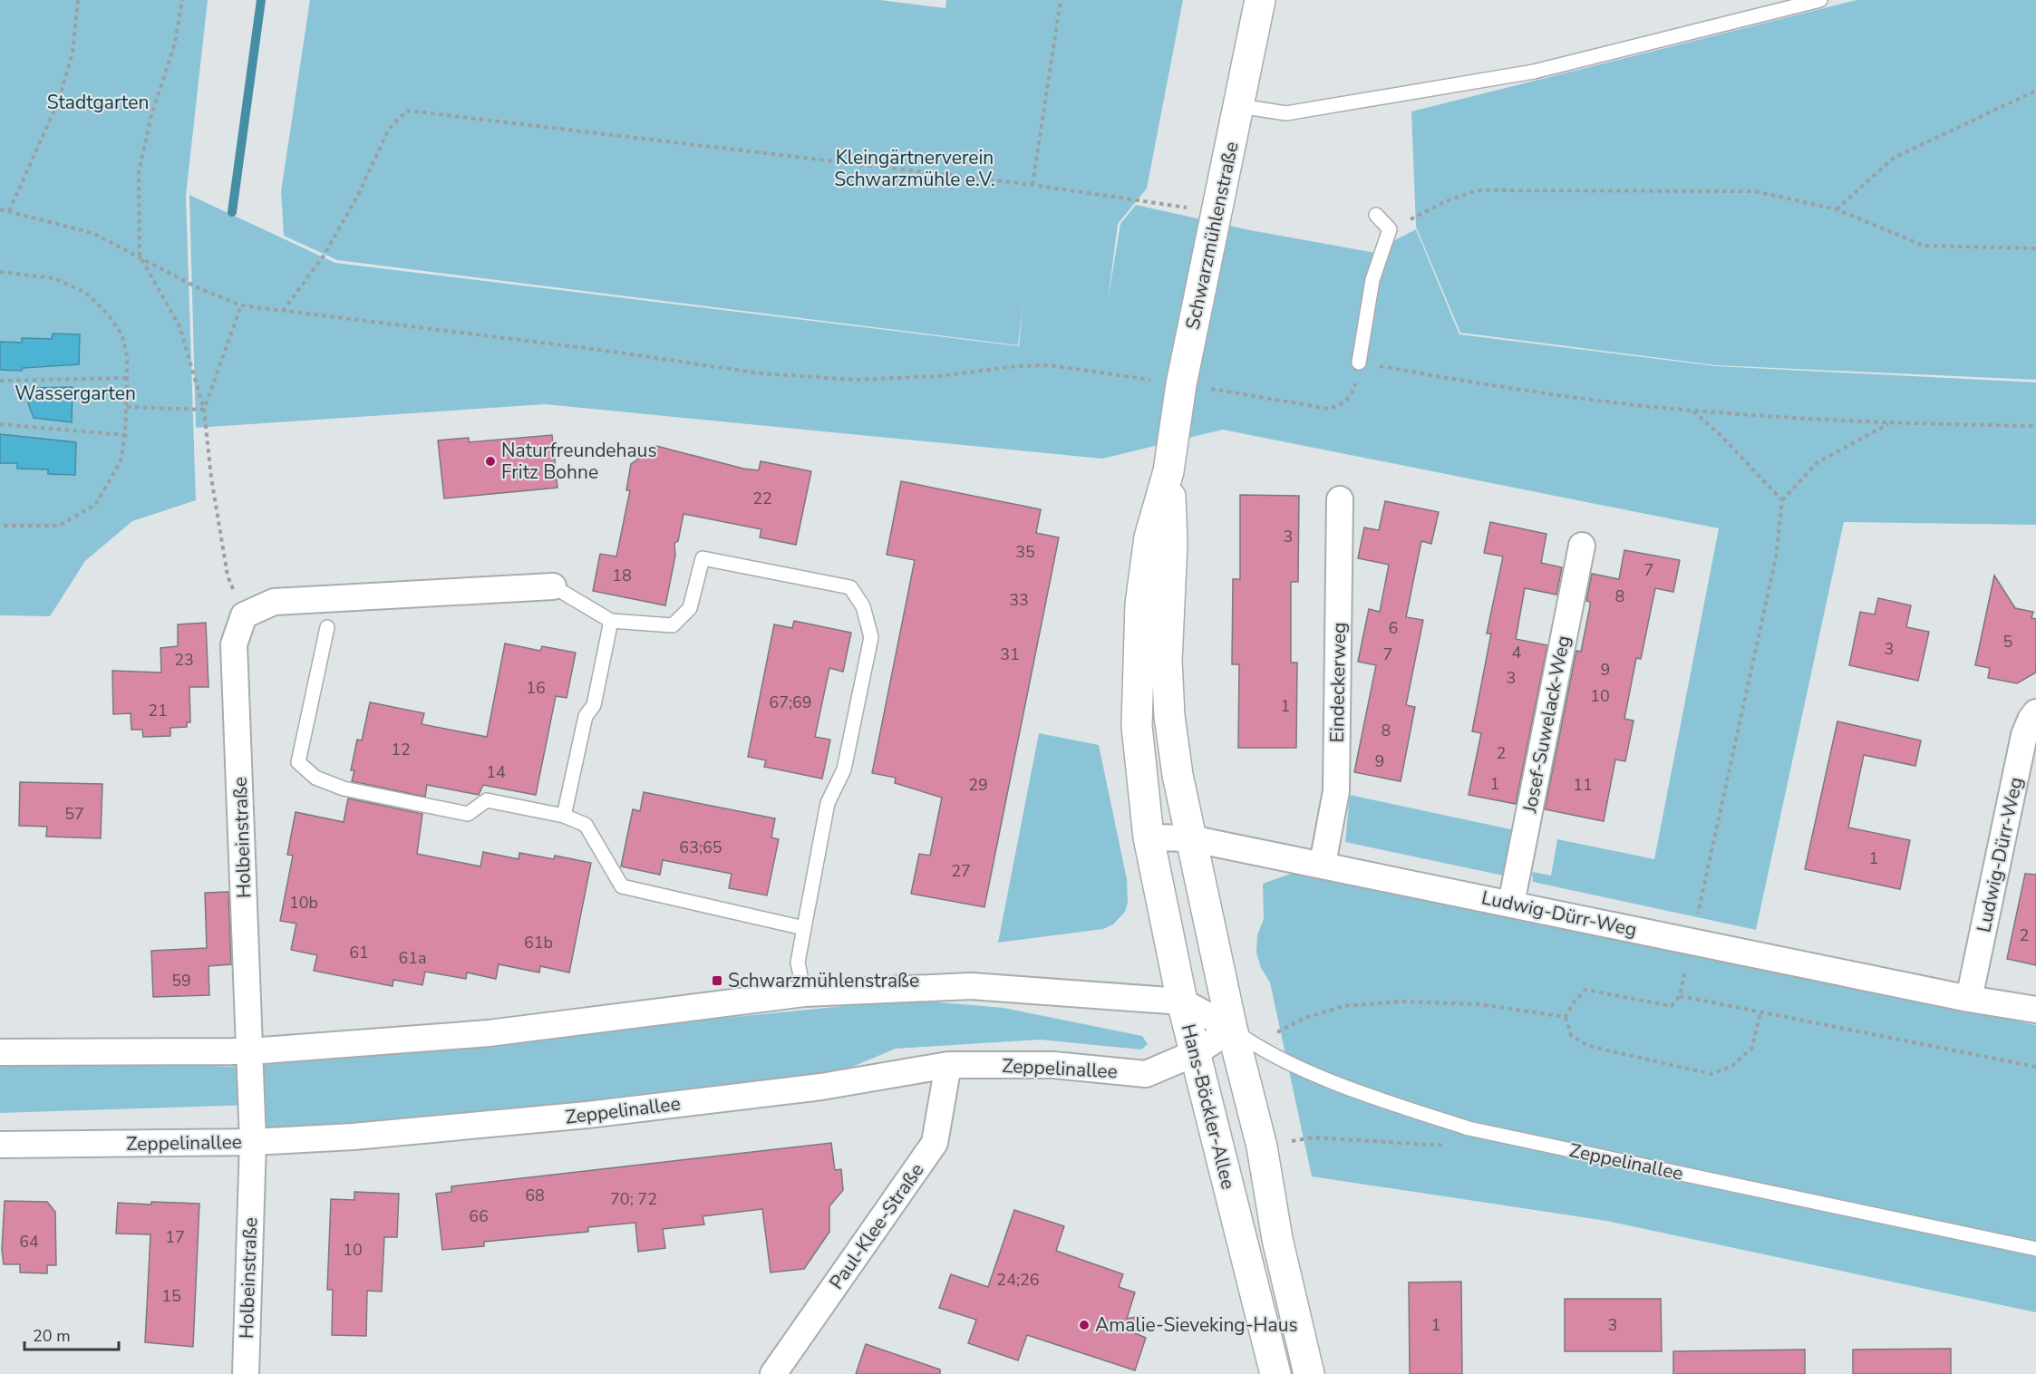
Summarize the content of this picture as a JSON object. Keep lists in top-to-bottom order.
{
  "streets": {
    "street": [
      "Schwarzmühlenstraße",
      "Eindeckerweg",
      "Josef-Suwelack-Weg",
      "Holbeinstraße",
      "Ludwig-Dürr-Weg",
      "Zeppelinallee",
      "Hans-Böckler-Allee",
      "Paul-Klee-Straße"
    ]
  },
  "crossings": [
    ["Schwarzmühlenstraße", "Ludwig-Dürr-Weg"],
    ["Schwarzmühlenstraße", "Hans-Böckler-Allee"],
    ["Eindeckerweg", "Ludwig-Dürr-Weg"],
    ["Josef-Suwelack-Weg", "Ludwig-Dürr-Weg"],
    ["Holbeinstraße", "Zeppelinallee"],
    ["Ludwig-Dürr-Weg", "Hans-Böckler-Allee"],
    ["Zeppelinallee", "Hans-Böckler-Allee"],
    ["Zeppelinallee", "Paul-Klee-Straße"]
  ],
  "parks": ["Stadtgarten", "Kleingärtnerverein Schwarzmühle e.V.", "Wassergarten"],
  "places": {
    "other": ["Naturfreundehaus Fritz Bohne", "Amalie-Sieveking-Haus"],
    "transit": ["Schwarzmühlenstraße"]
  },
  "house_numbers": [
    "22",
    "3",
    "35",
    "7",
    "18",
    "8",
    "33",
    "6",
    "5",
    "3",
    "4",
    "31",
    "7",
    "23",
    "9",
    "3",
    "16",
    "10",
    "67;69",
    "1",
    "21",
    "8",
    "12",
    "2",
    "9",
    "14",
    "1",
    "29",
    "11",
    "57",
    "63;65",
    "1",
    "27",
    "10b",
    "2",
    "61b",
    "61",
    "61a",
    "59",
    "68",
    "70; 72",
    "66",
    "17",
    "64",
    "10",
    "24;26",
    "15",
    "1",
    "3"
  ],
  "scale_bar": "20 m"
}
